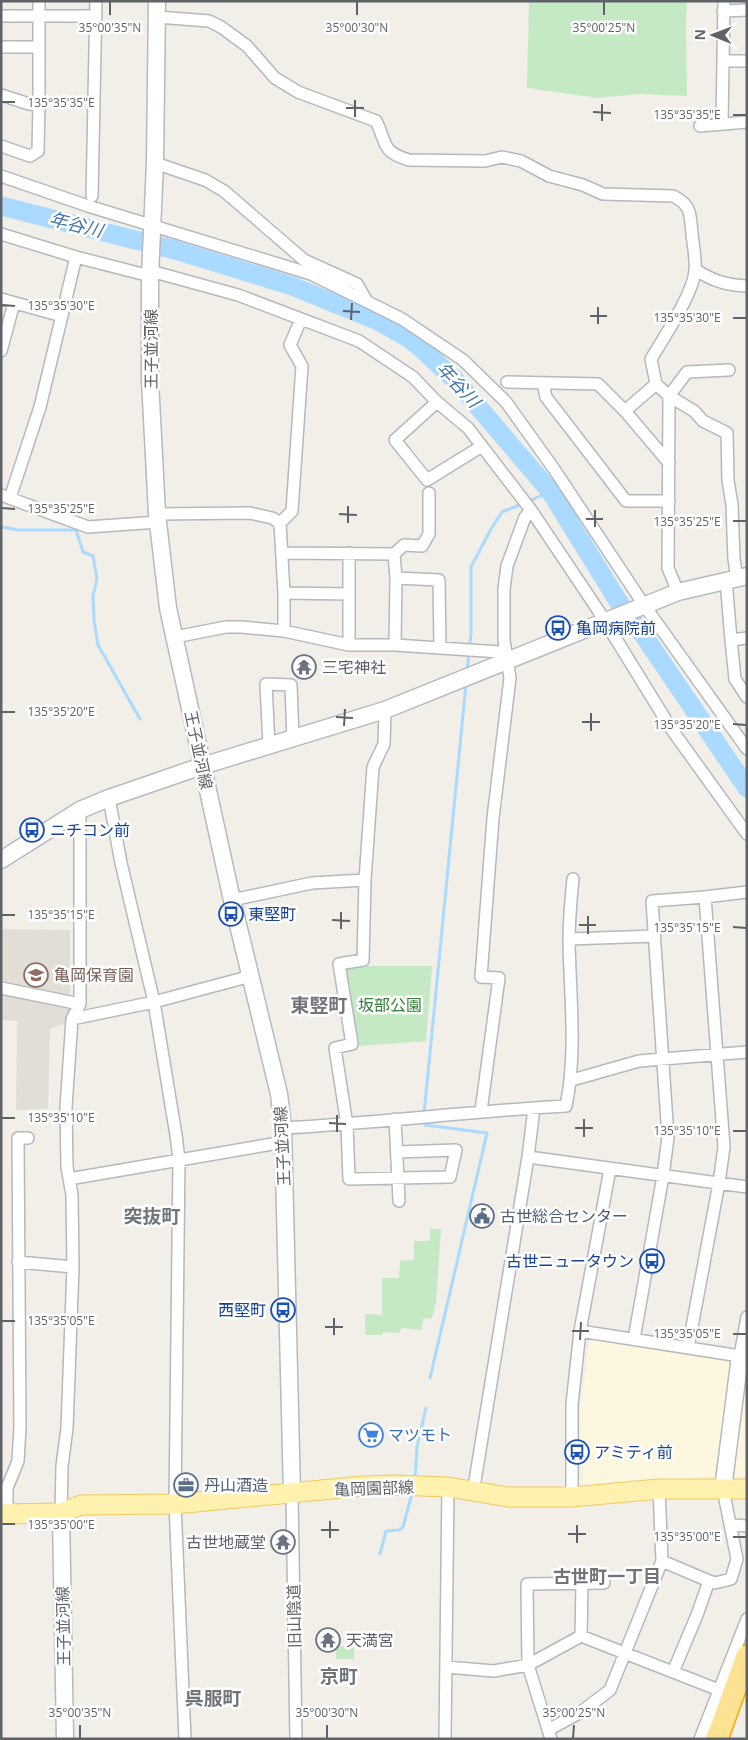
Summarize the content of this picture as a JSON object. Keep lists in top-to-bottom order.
{
  "streets": {
    "main road": ["王子並河線", "亀岡園部線"],
    "street": ["旧山陰道"]
  },
  "crossings": [
    ["王子並河線", "亀岡園部線"],
    ["王子並河線", "旧山陰道"],
    ["亀岡園部線", "旧山陰道"]
  ],
  "districts": [
    "東竪町",
    "突抜町",
    "古世町一丁目",
    "京町",
    "呉服町"
  ],
  "water": ["年谷川"],
  "parks": ["坂部公園"],
  "places": {
    "bus stop": [
      "亀岡病院前",
      "ニチコン前",
      "東堅町",
      "古世ニュータウン",
      "西堅町",
      "アミティ前"
    ],
    "temple": ["三宅神社", "古世地蔵堂", "天満宮"],
    "school or university": ["亀岡保育園"],
    "public building": ["古世総合センター"],
    "supermarket": ["マツモト"],
    "office": ["丹山酒造"]
  },
  "north": "left",
  "coordinates": [
    "35°00'35\"N",
    "35°00'30\"N",
    "35°00'25\"N",
    "135°35'35\"E",
    "135°35'30\"E",
    "135°35'25\"E",
    "135°35'20\"E",
    "135°35'15\"E",
    "135°35'10\"E",
    "135°35'05\"E",
    "135°35'00\"E"
  ]
}
